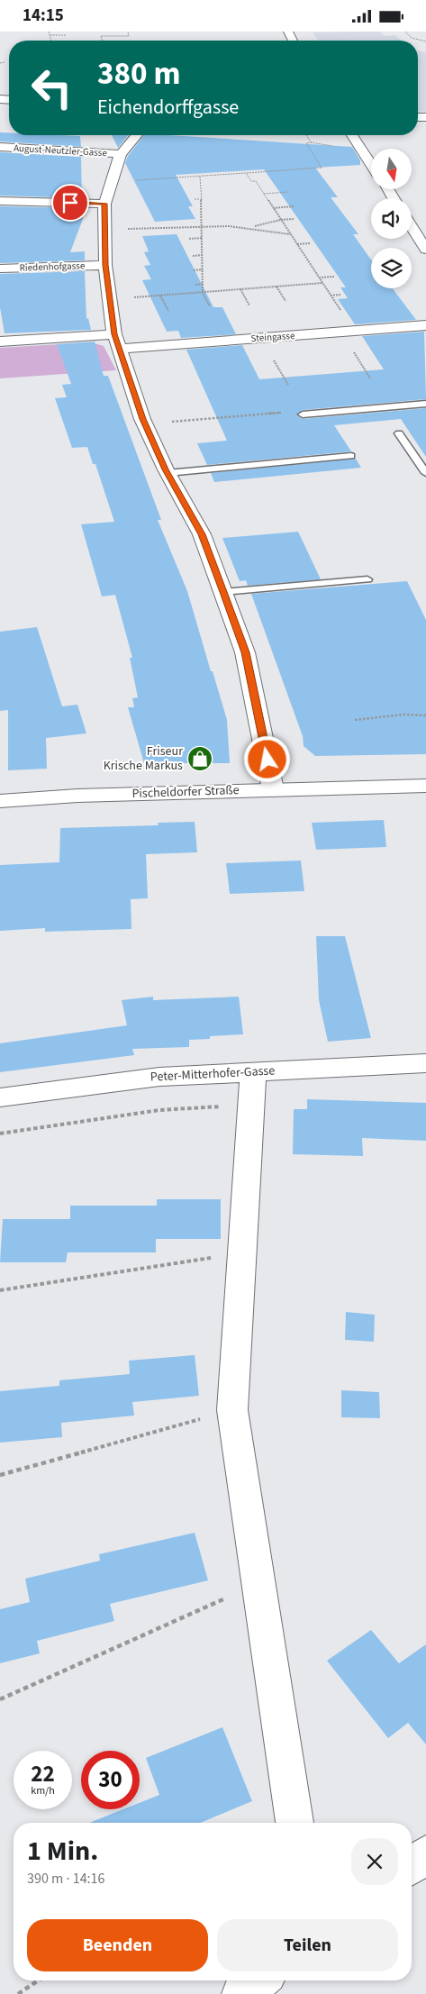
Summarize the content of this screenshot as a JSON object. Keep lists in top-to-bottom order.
{
  "streets": {
    "street": [
      "August-Neutzler-Gasse",
      "Riedenhofgasse",
      "Steingasse",
      "Pischeldorfer Straße",
      "Peter-Mitterhofer-Gasse"
    ]
  },
  "places": {
    "shop": ["Friseur Krische Markus"]
  },
  "north": "bottom",
  "page": {
    "status": "14:15",
    "turn": ["380 m", "Eichendorffgasse"],
    "speed": "22 km/h",
    "limit": "30",
    "heading": ["1 Min.", "390 m · 14:16"],
    "buttons": ["Beenden", "Teilen"]
  }
}
